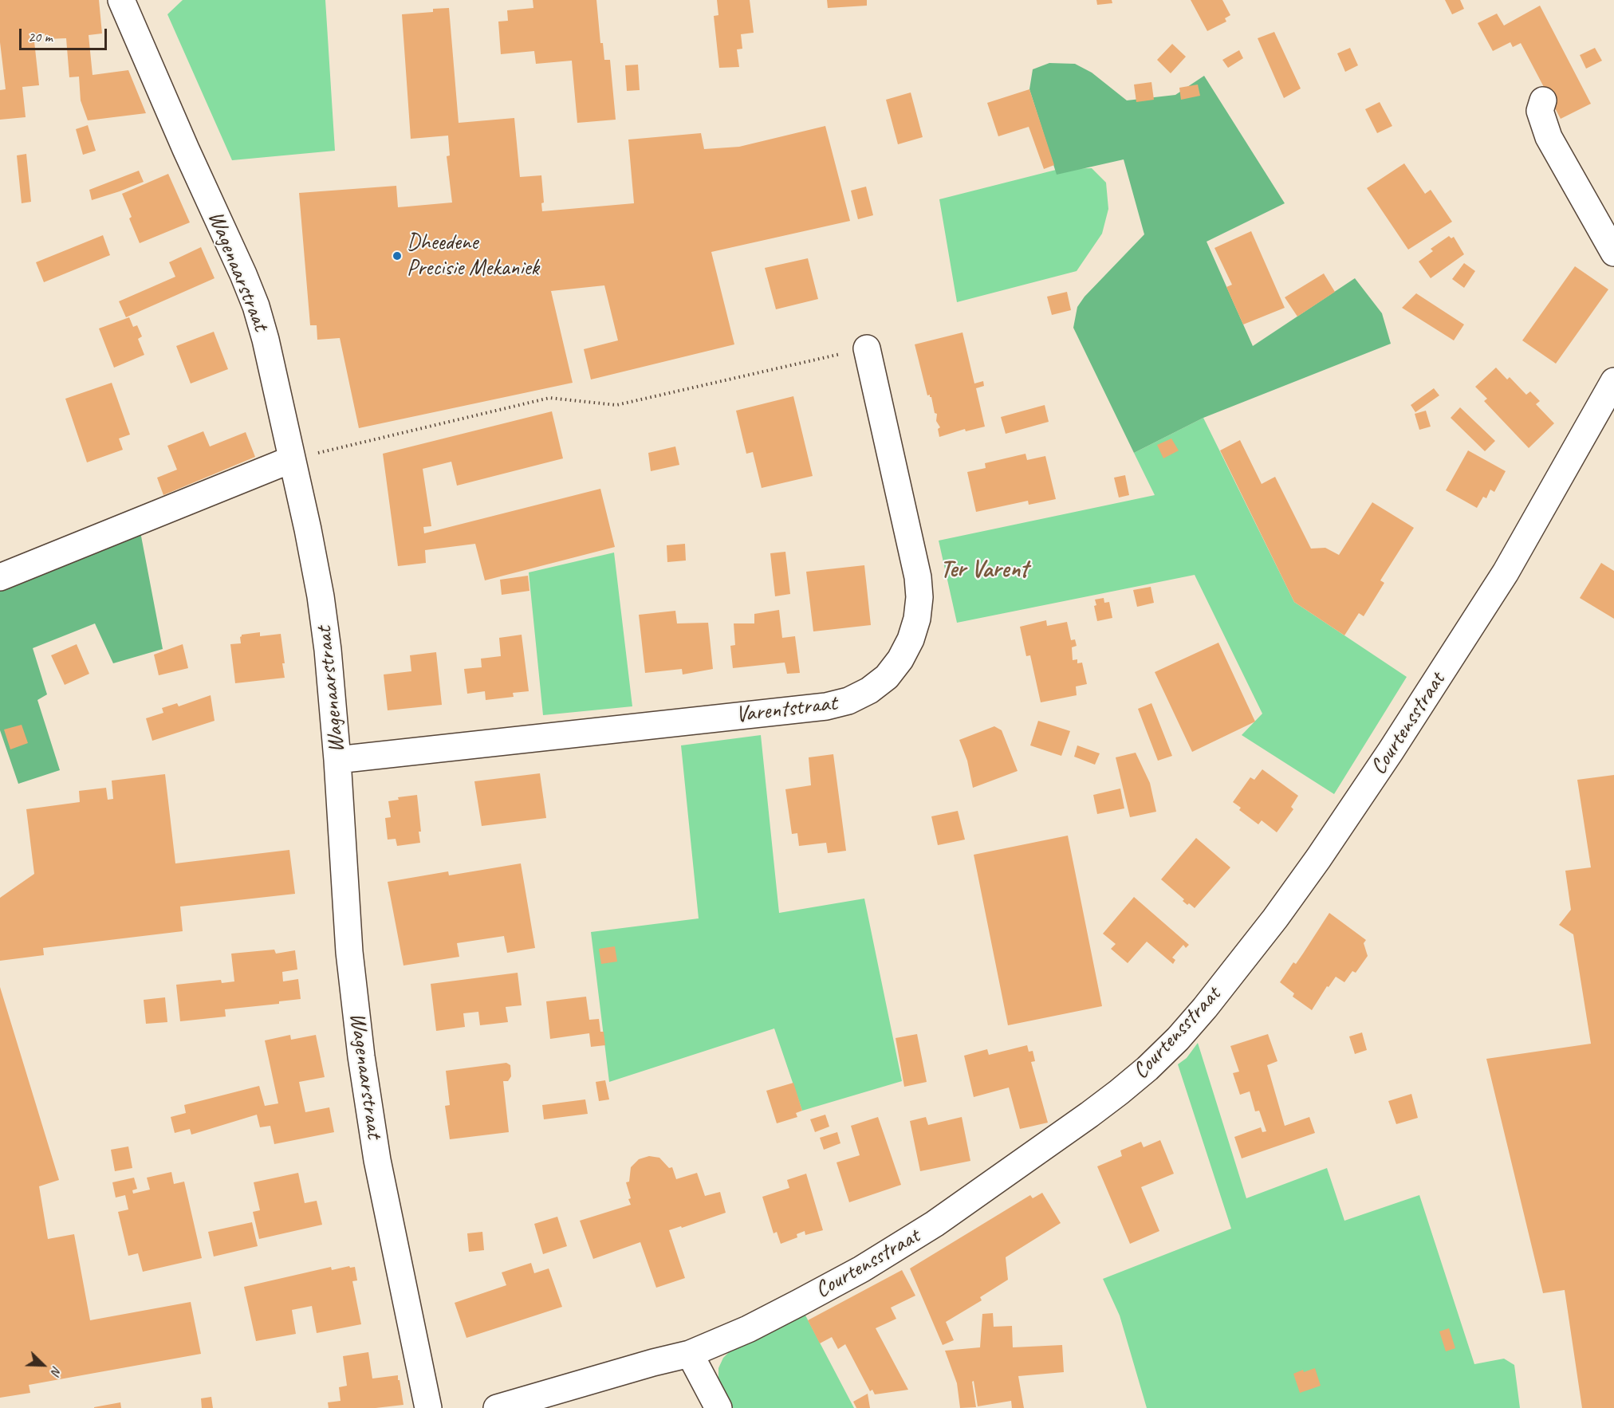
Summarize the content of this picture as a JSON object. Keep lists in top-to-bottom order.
{
  "streets": {
    "street": ["Wagenaarstraat", "Varentstraat", "Courtensstraat"]
  },
  "crossings": [
    ["Wagenaarstraat", "Varentstraat"]
  ],
  "districts": ["Ter Varent"],
  "places": ["Dheedene Precisie Mekaniek"],
  "scale_bar": "20 m",
  "north": "bottom right"
}
